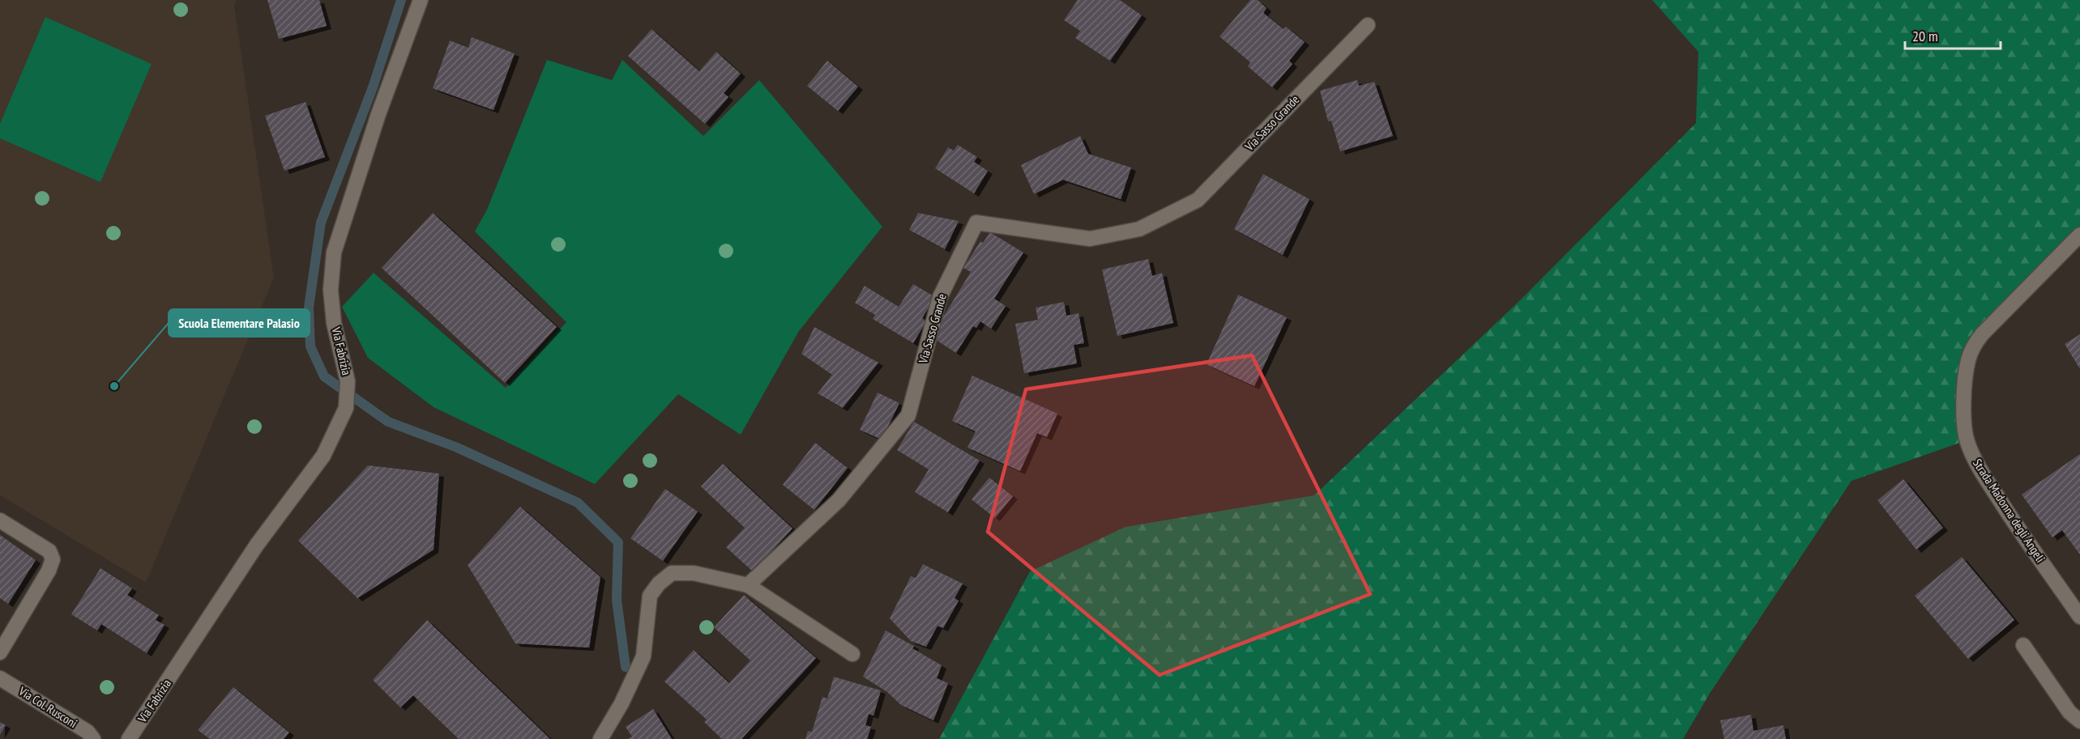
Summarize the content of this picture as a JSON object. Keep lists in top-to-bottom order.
{
  "streets": {
    "street": [
      "Via Sasso Grande",
      "Via Fabrizia",
      "Strada Madonna degli Angeli",
      "Via Col. Rusconi"
    ]
  },
  "places": ["Scuola Elementare Palasio"],
  "scale_bar": "20 m"
}
